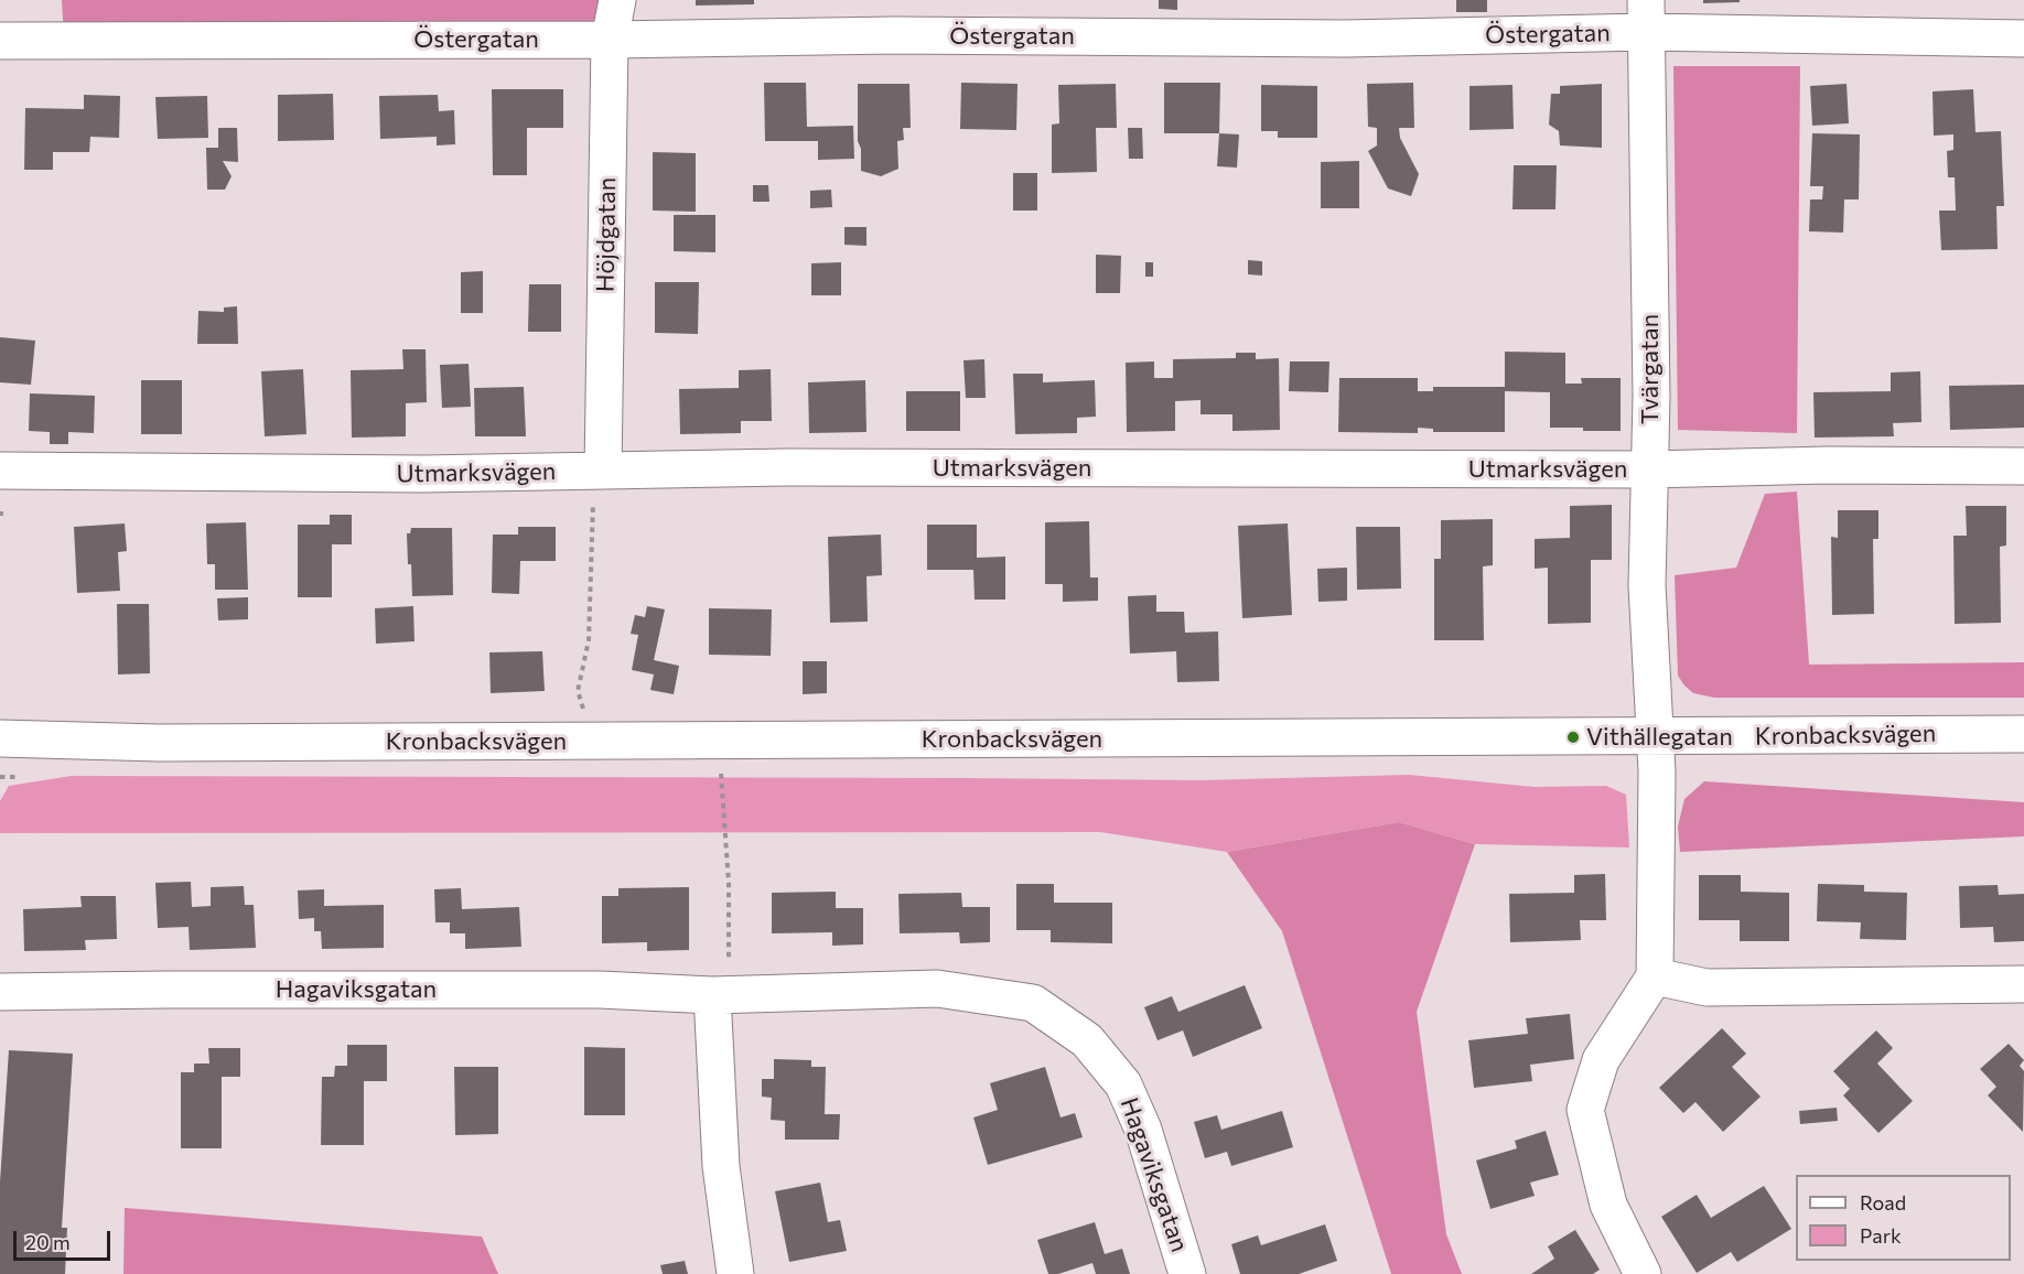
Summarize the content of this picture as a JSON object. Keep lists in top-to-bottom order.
{
  "streets": {
    "street": [
      "Östergatan",
      "Höjdgatan",
      "Tvärgatan",
      "Utmarksvägen",
      "Kronbacksvägen",
      "Hagaviksgatan"
    ]
  },
  "crossings": [
    ["Östergatan", "Höjdgatan"],
    ["Östergatan", "Tvärgatan"],
    ["Höjdgatan", "Utmarksvägen"],
    ["Tvärgatan", "Utmarksvägen"],
    ["Tvärgatan", "Kronbacksvägen"]
  ],
  "places": ["Vithällegatan"],
  "legend": ["Road", "Park"],
  "scale_bar": "20 m"
}
